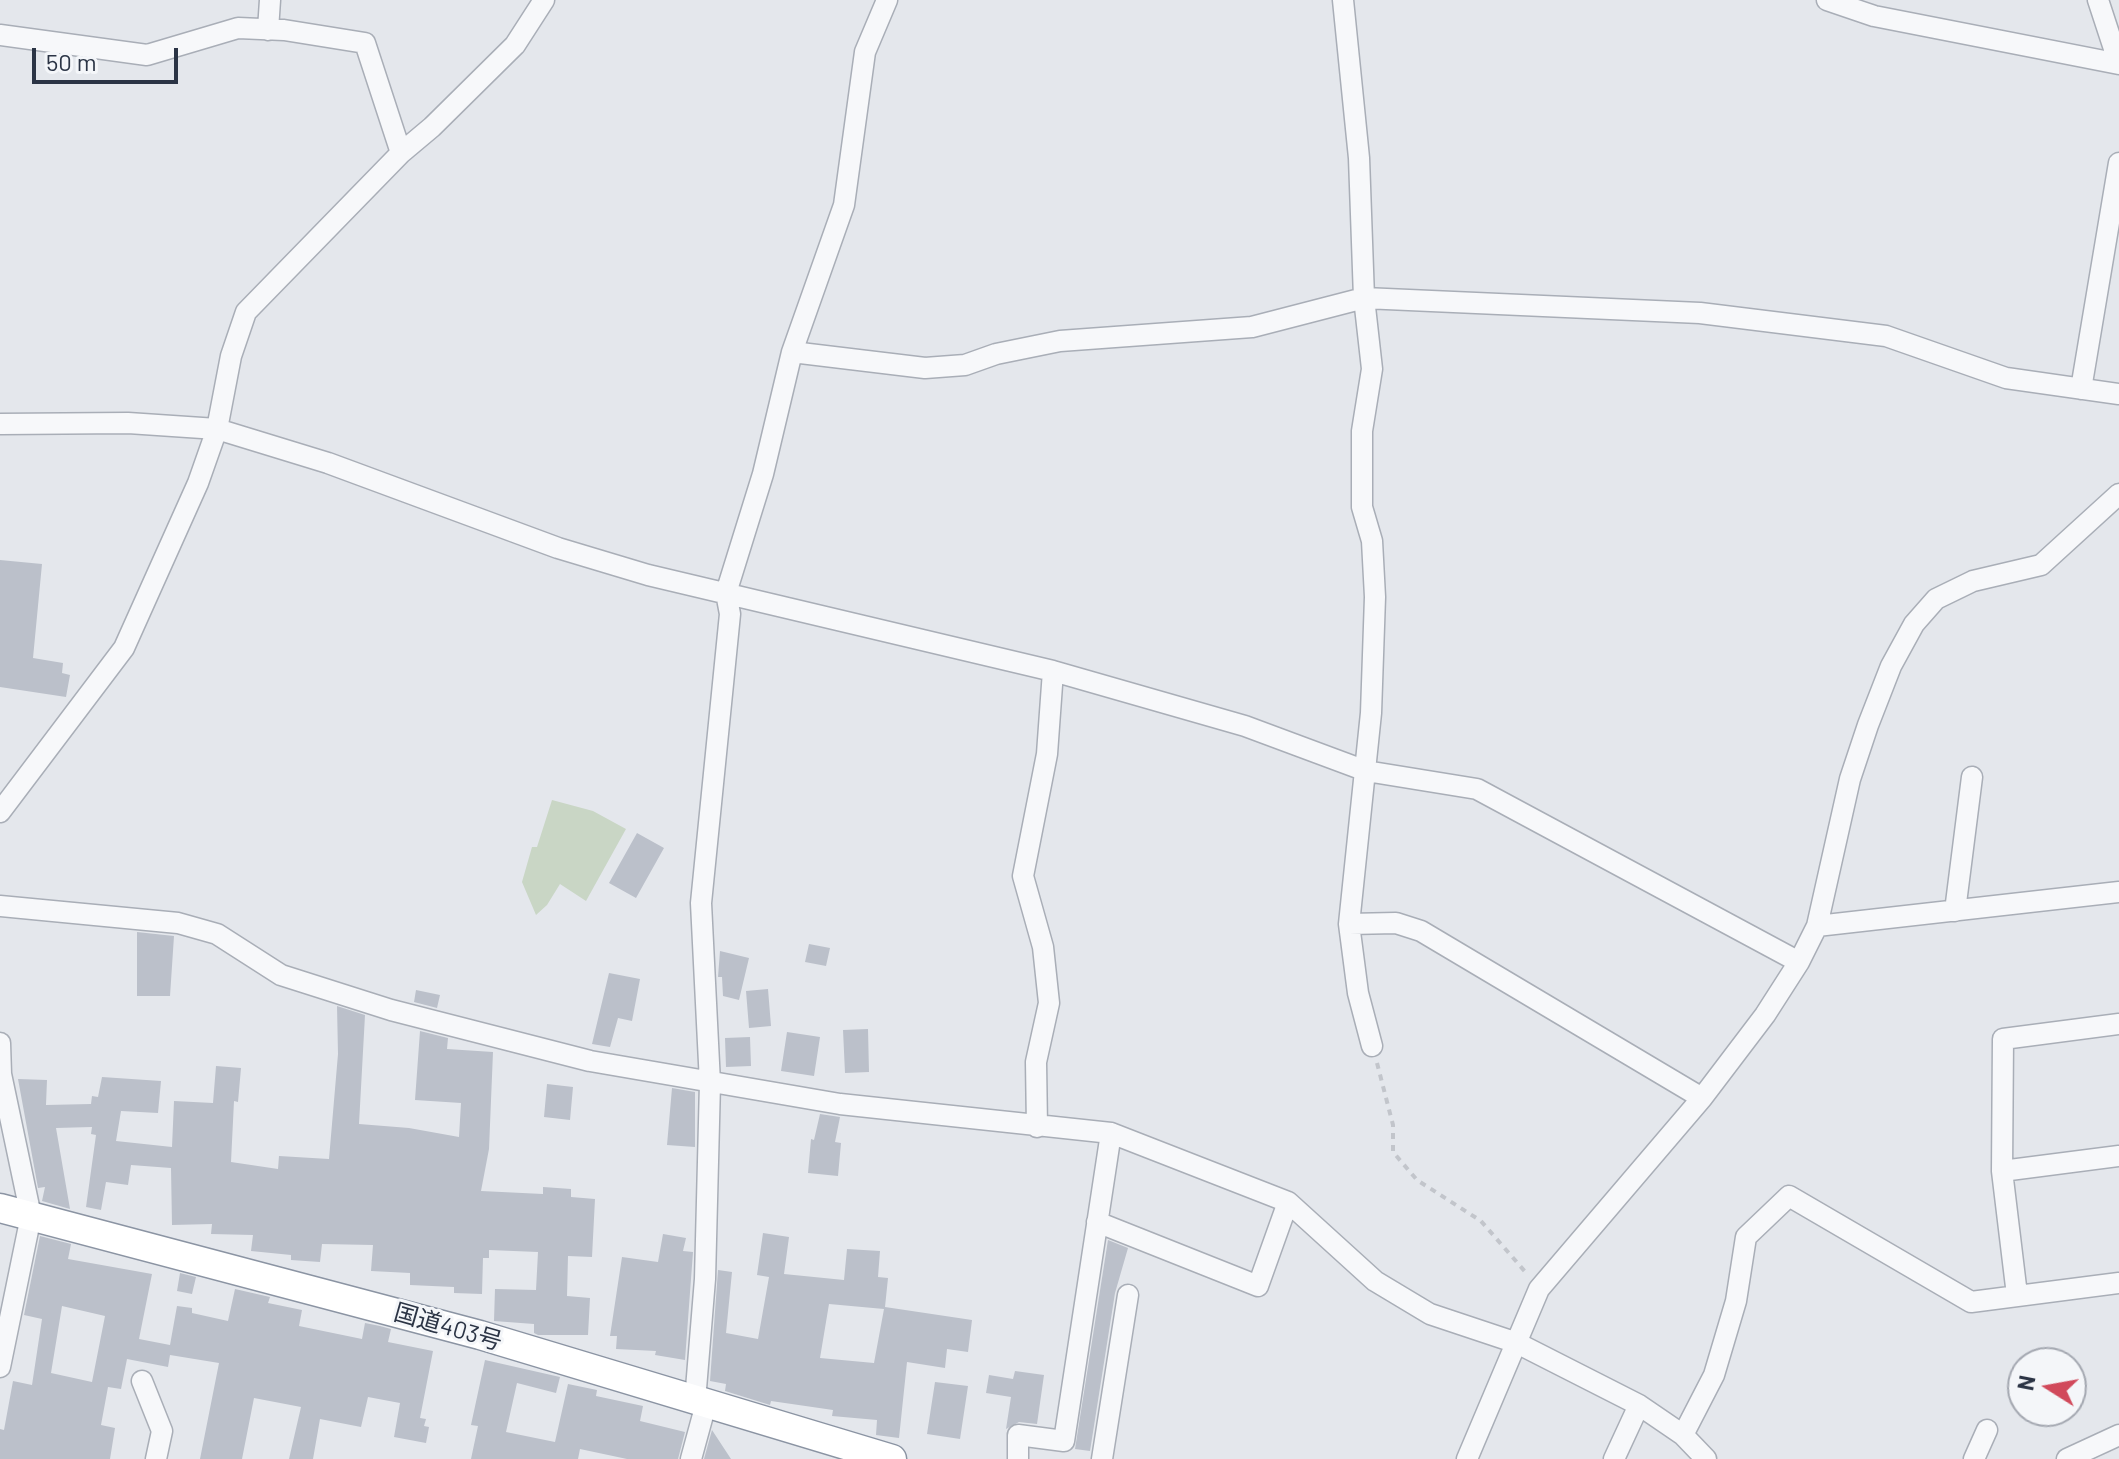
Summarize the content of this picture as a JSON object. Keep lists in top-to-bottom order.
{
  "streets": {
    "highway": ["国道403号"]
  },
  "scale_bar": "50 m",
  "north": "left"
}
